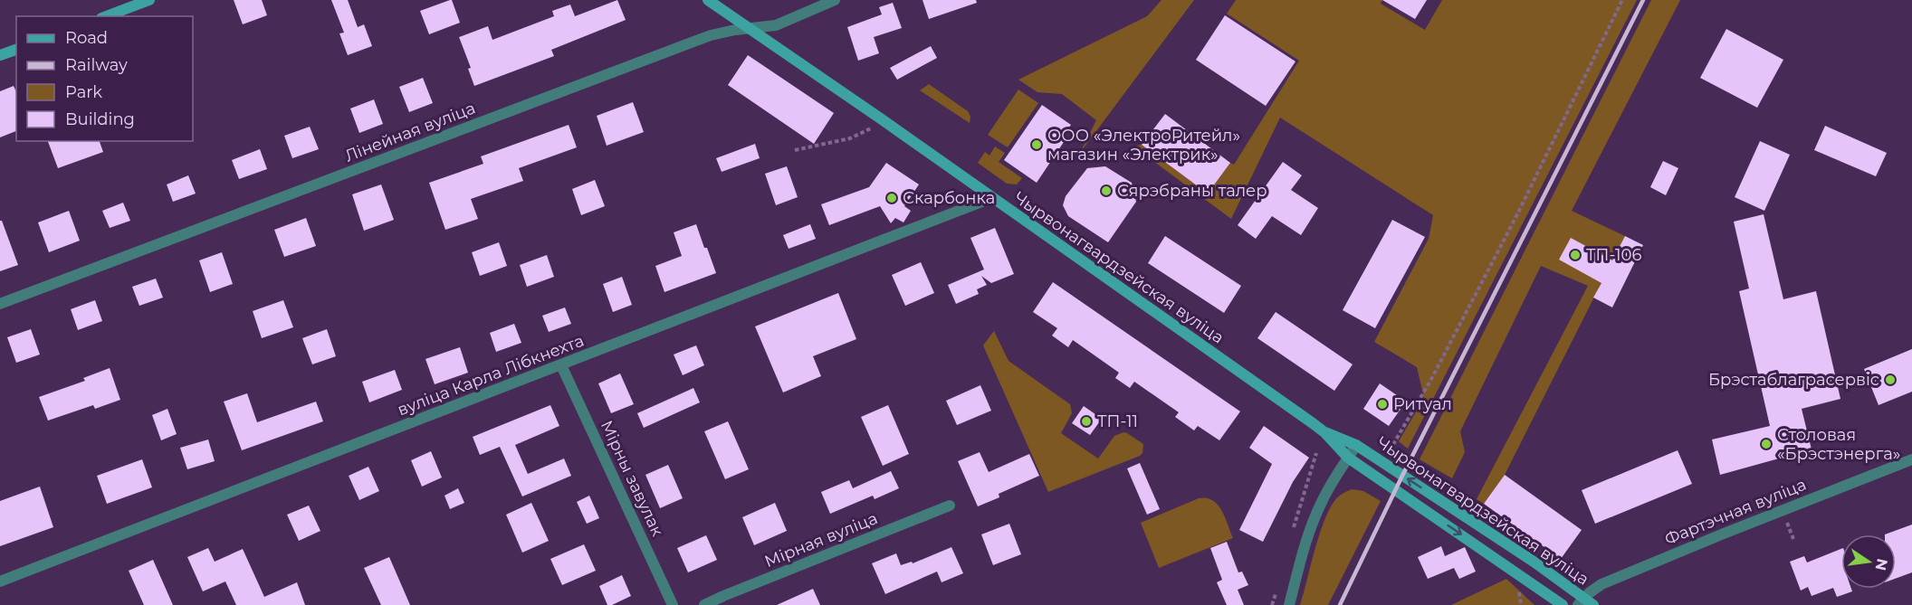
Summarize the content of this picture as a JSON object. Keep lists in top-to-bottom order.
{
  "streets": {
    "main road": ["Чырвонагвардзейская вуліца"],
    "street": [
      "Лінейная вуліца",
      "вуліца Карла Лібкнехта",
      "Мірны завулак",
      "Фартэчная вуліца",
      "Мірная вуліца"
    ]
  },
  "crossings": [
    ["Лінейная вуліца", "Чырвонагвардзейская вуліца"],
    ["Чырвонагвардзейская вуліца", "вуліца Карла Лібкнехта"],
    ["Чырвонагвардзейская вуліца", "Фартэчная вуліца"],
    ["вуліца Карла Лібкнехта", "Мірны завулак"]
  ],
  "places": [
    "ООО «ЭлектроРитейл» магазин «Электрик»",
    "Сярэбраны талер",
    "Скарбонка",
    "ТП-106",
    "Брэстаблаграсервіс",
    "Ритуал",
    "ТП-11",
    "Столовая «Брэстэнерга»"
  ],
  "legend": [
    "Road",
    "Railway",
    "Park",
    "Building"
  ],
  "north": "right"
}
